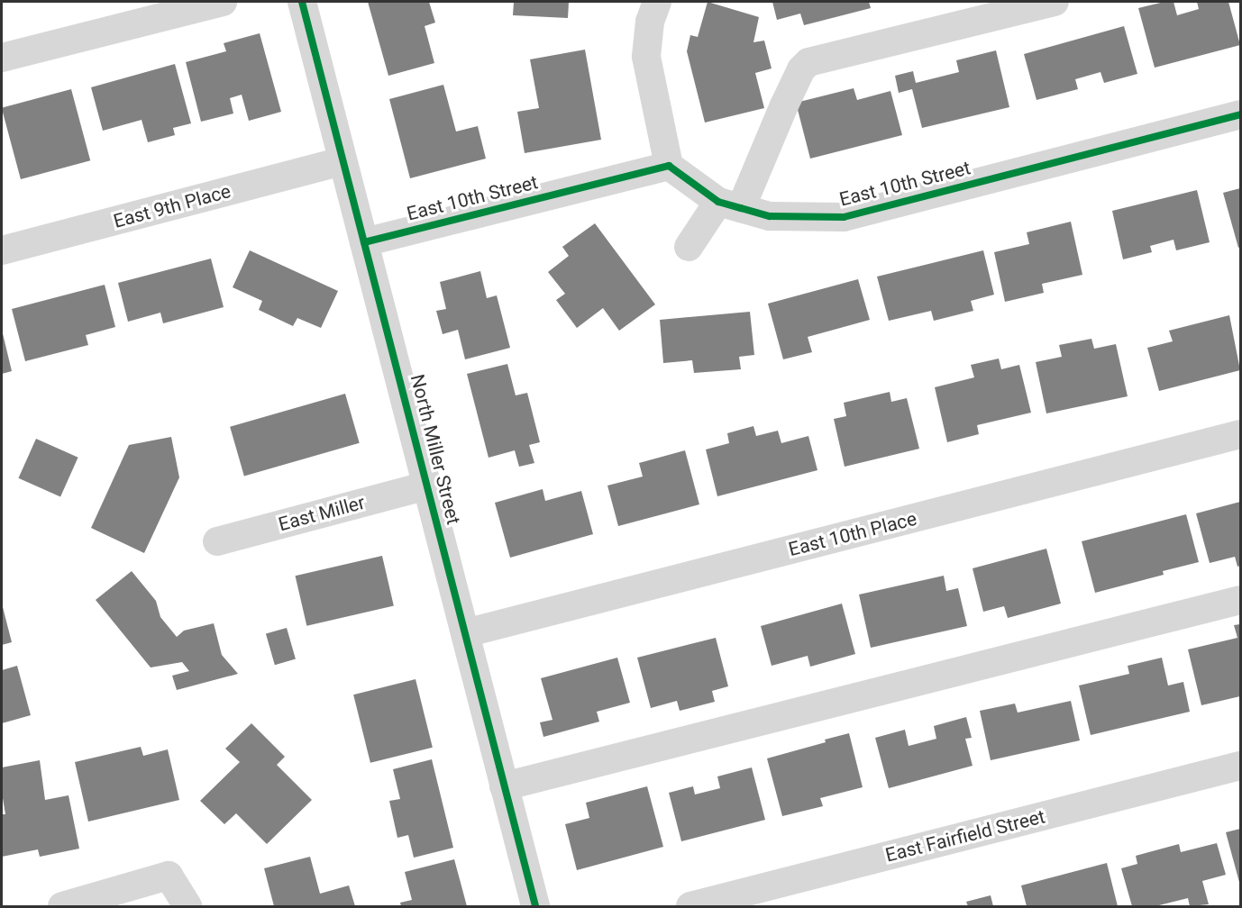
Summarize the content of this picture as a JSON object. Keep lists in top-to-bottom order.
{
  "streets": {
    "street": [
      "East 10th Street",
      "East 9th Place",
      "North Miller Street",
      "East Miller",
      "East 10th Place",
      "East Fairfield Street"
    ]
  },
  "crossings": [
    ["East 10th Street", "North Miller Street"],
    ["East 9th Place", "North Miller Street"],
    ["North Miller Street", "East Miller"],
    ["North Miller Street", "East 10th Place"]
  ]
}
